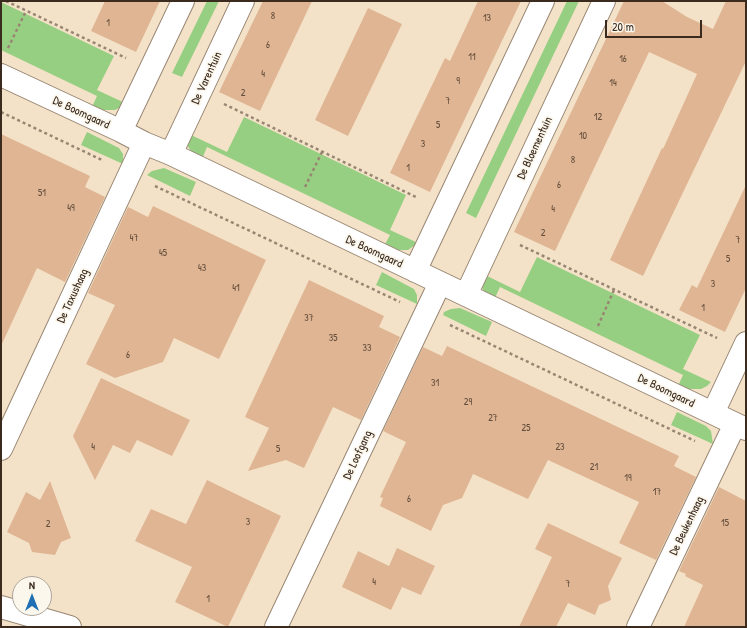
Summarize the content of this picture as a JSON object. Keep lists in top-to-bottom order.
{
  "streets": {
    "street": [
      "De Varentuin",
      "De Boomgaard",
      "De Bloementuin",
      "De Taxushaag",
      "De Loofgang",
      "De Beukenhaag"
    ]
  },
  "crossings": [
    ["De Varentuin", "De Boomgaard"],
    ["De Boomgaard", "De Bloementuin"],
    ["De Boomgaard", "De Taxushaag"],
    ["De Boomgaard", "De Loofgang"],
    ["De Boomgaard", "De Beukenhaag"]
  ],
  "house_numbers": [
    "8",
    "13",
    "1",
    "6",
    "11",
    "16",
    "4",
    "9",
    "14",
    "2",
    "7",
    "12",
    "5",
    "10",
    "3",
    "8",
    "1",
    "6",
    "51",
    "49",
    "4",
    "2",
    "47",
    "7",
    "45",
    "5",
    "43",
    "3",
    "41",
    "1",
    "37",
    "35",
    "33",
    "6",
    "31",
    "29",
    "27",
    "25",
    "4",
    "23",
    "5",
    "21",
    "19",
    "17",
    "6",
    "3",
    "15",
    "2",
    "4",
    "7",
    "1"
  ],
  "scale_bar": "20 m",
  "north": "top"
}
